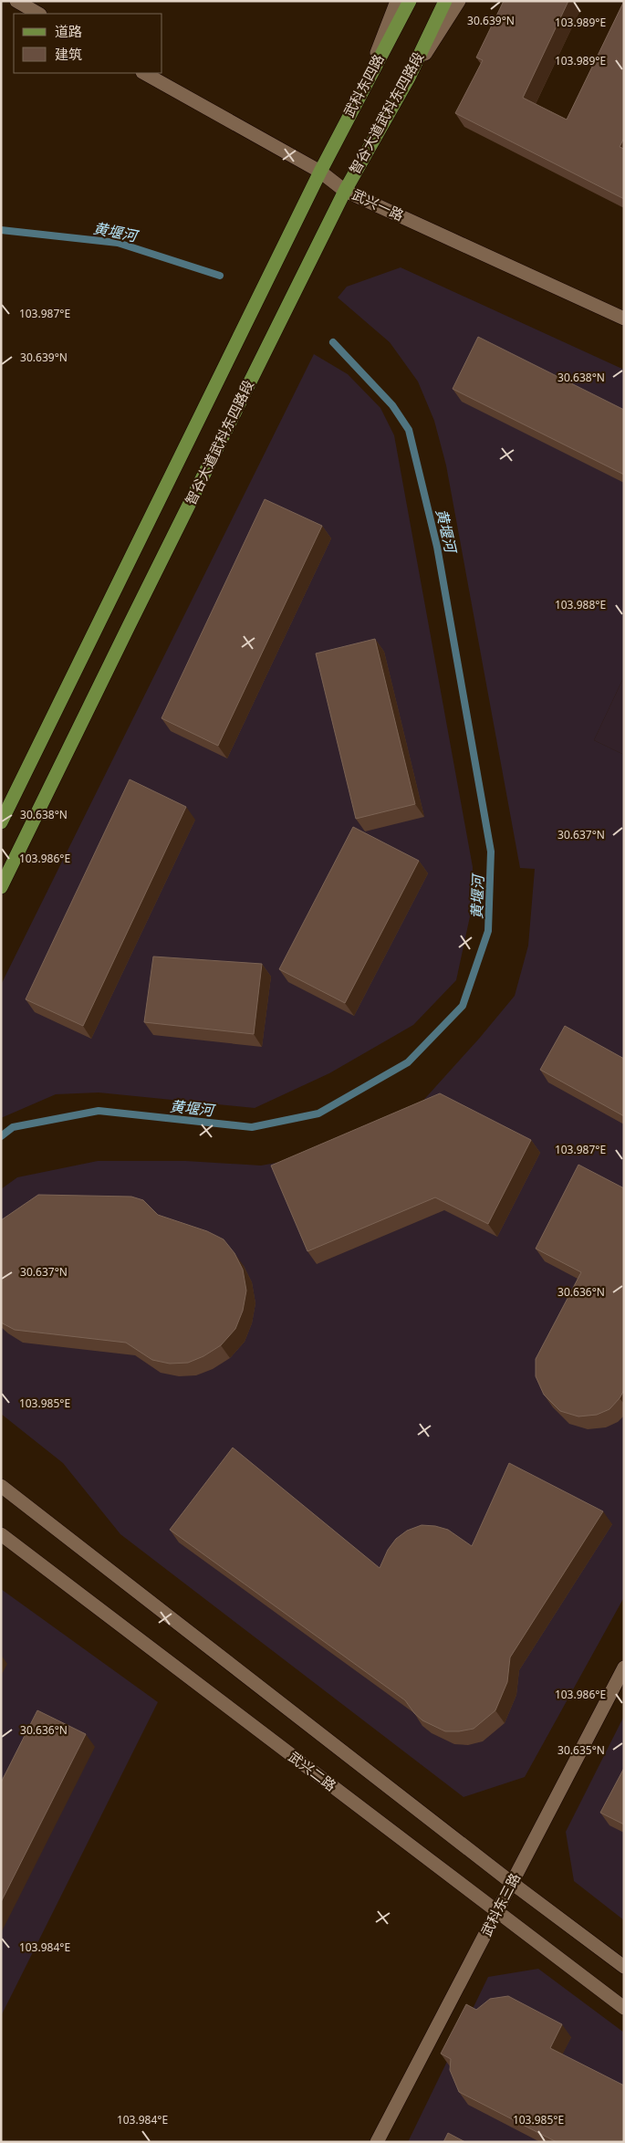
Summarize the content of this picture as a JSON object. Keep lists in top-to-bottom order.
{
  "streets": {
    "main road": ["武科东四路", "智谷大道武科东四路段"],
    "street": ["武兴一路", "武兴二路", "武科东三路"]
  },
  "crossings": [
    ["武科东四路", "武兴一路"],
    ["智谷大道武科东四路段", "武兴一路"],
    ["武兴二路", "武科东三路"]
  ],
  "water": ["黄堰河"],
  "legend": ["道路", "建筑"],
  "coordinates": [
    "30.639°N",
    "103.989°E",
    "103.987°E",
    "30.638°N",
    "103.988°E",
    "30.637°N",
    "103.986°E",
    "30.636°N",
    "103.985°E",
    "30.635°N",
    "103.984°E"
  ]
}
